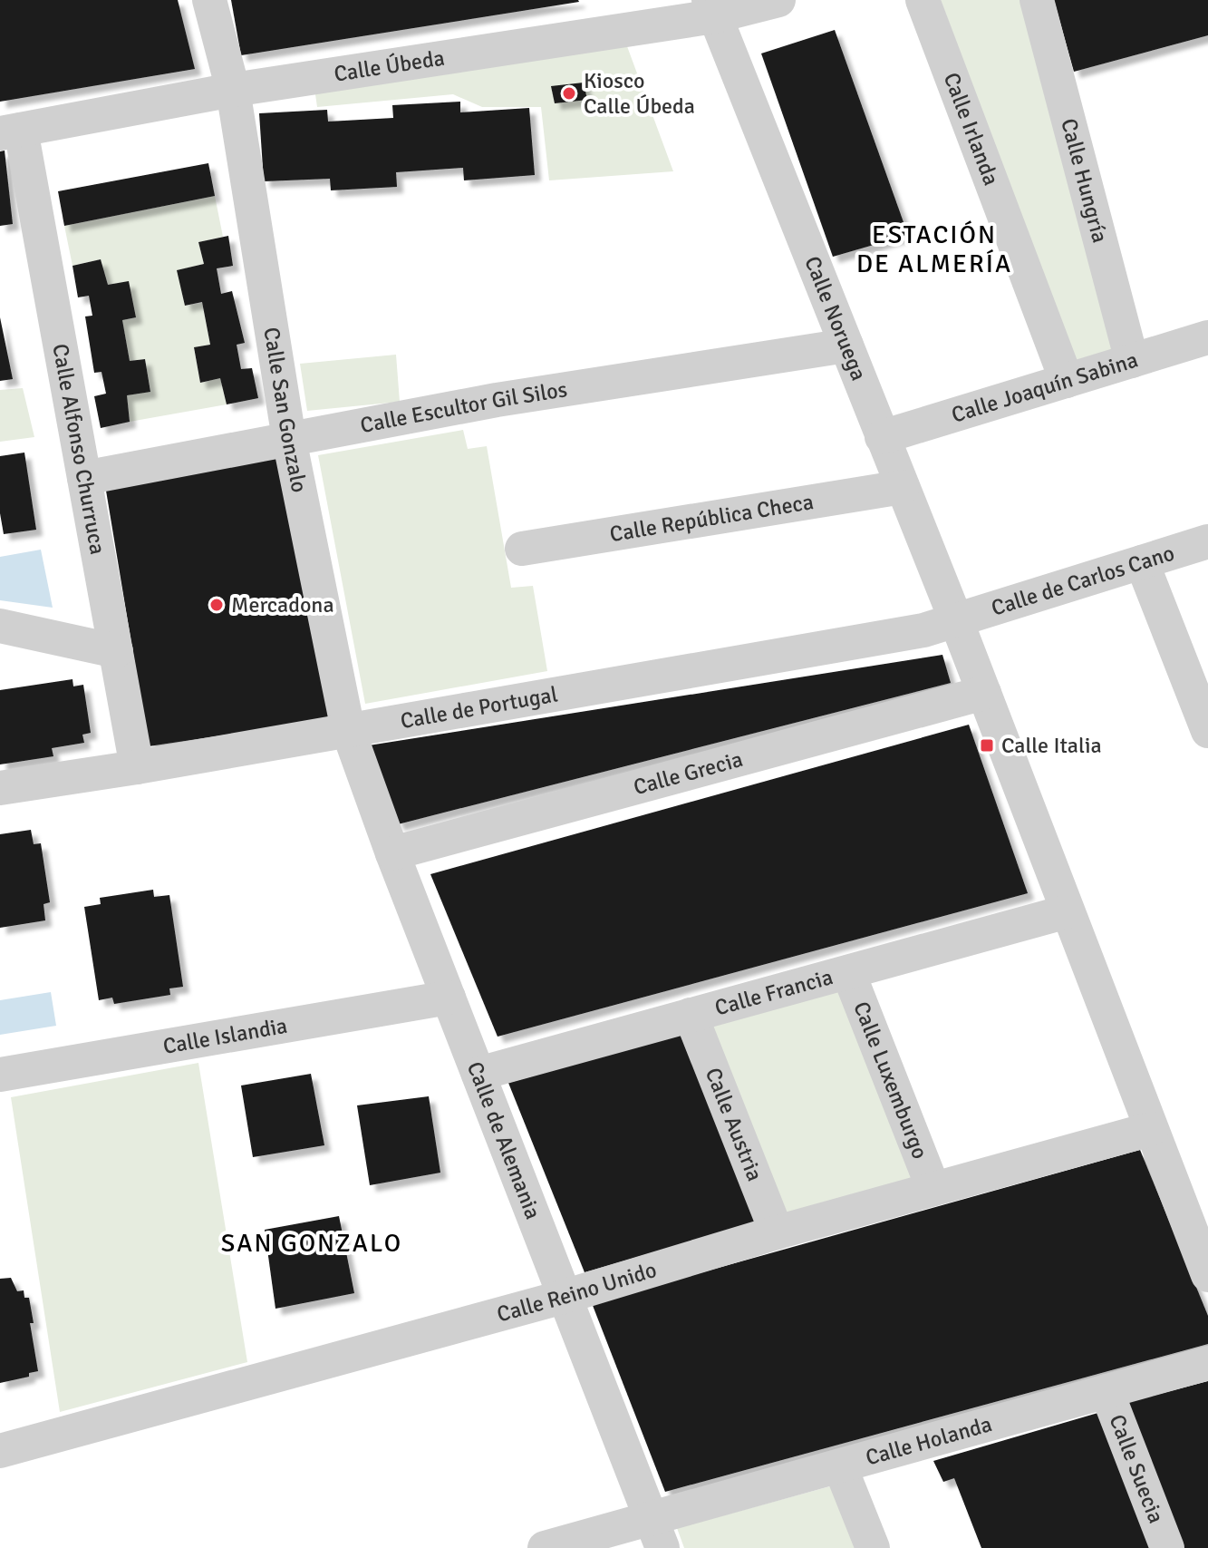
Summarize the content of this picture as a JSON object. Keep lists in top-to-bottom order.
{
  "streets": {
    "street": [
      "Calle Úbeda",
      "Calle Irlanda",
      "Calle Hungría",
      "Calle Noruega",
      "Calle Joaquín Sabina",
      "Calle Escultor Gil Silos",
      "Calle San Gonzalo",
      "Calle Alfonso Churruca",
      "Calle República Checa",
      "Calle de Carlos Cano",
      "Calle de Portugal",
      "Calle Grecia",
      "Calle Francia",
      "Calle Islandia",
      "Calle Luxemburgo",
      "Calle Austria",
      "Calle de Alemania",
      "Calle Reino Unido",
      "Calle Holanda",
      "Calle Suecia"
    ]
  },
  "crossings": [
    ["Calle Úbeda", "Calle Noruega"],
    ["Calle Úbeda", "Calle San Gonzalo"],
    ["Calle Úbeda", "Calle Alfonso Churruca"],
    ["Calle Irlanda", "Calle Joaquín Sabina"],
    ["Calle Hungría", "Calle Joaquín Sabina"],
    ["Calle Noruega", "Calle Joaquín Sabina"],
    ["Calle Noruega", "Calle Escultor Gil Silos"],
    ["Calle Noruega", "Calle República Checa"],
    ["Calle Noruega", "Calle de Carlos Cano"],
    ["Calle Noruega", "Calle de Portugal"],
    ["Calle Escultor Gil Silos", "Calle San Gonzalo"],
    ["Calle Escultor Gil Silos", "Calle Alfonso Churruca"],
    ["Calle San Gonzalo", "Calle de Portugal"],
    ["Calle San Gonzalo", "Calle de Alemania"],
    ["Calle Alfonso Churruca", "Calle de Portugal"],
    ["Calle de Carlos Cano", "Calle de Portugal"],
    ["Calle de Portugal", "Calle de Alemania"],
    ["Calle Grecia", "Calle de Alemania"],
    ["Calle Francia", "Calle Luxemburgo"],
    ["Calle Francia", "Calle Austria"],
    ["Calle Francia", "Calle de Alemania"],
    ["Calle Islandia", "Calle de Alemania"],
    ["Calle Luxemburgo", "Calle Reino Unido"],
    ["Calle Austria", "Calle Reino Unido"],
    ["Calle de Alemania", "Calle Reino Unido"],
    ["Calle de Alemania", "Calle Holanda"],
    ["Calle Holanda", "Calle Suecia"]
  ],
  "districts": ["ESTACIÓN DE ALMERÍA", "SAN GONZALO"],
  "places": {
    "other": ["Kiosco Calle Úbeda", "Mercadona"],
    "transit": ["Calle Italia"]
  }
}
